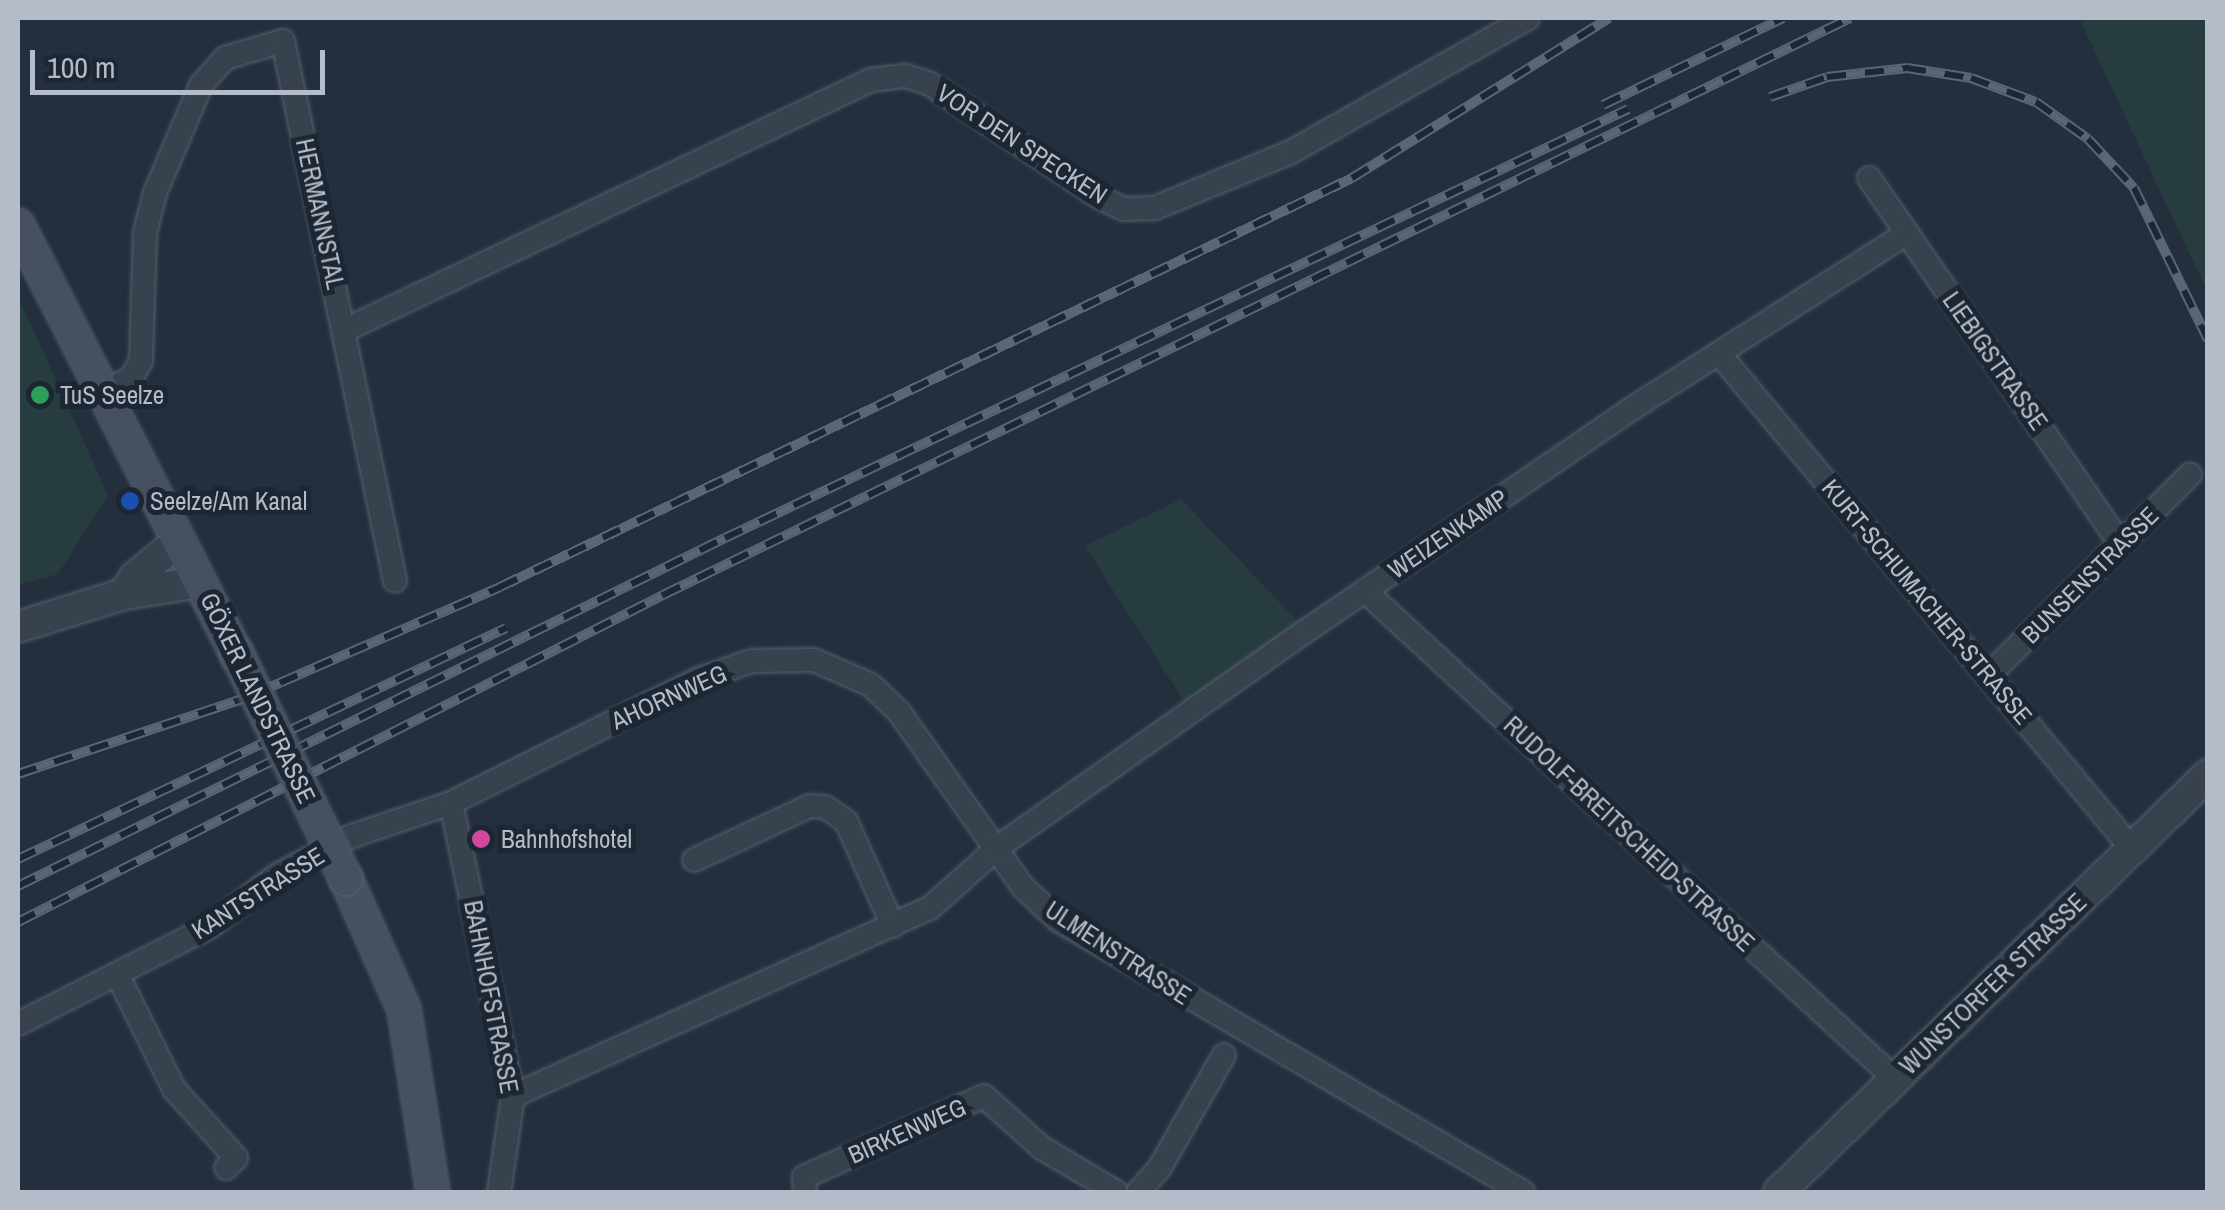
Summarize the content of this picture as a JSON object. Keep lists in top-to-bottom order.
{
  "streets": {
    "main road": ["GÖXER LANDSTRASSE"],
    "street": [
      "VOR DEN SPECKEN",
      "HERMANNSTAL",
      "LIEBIGSTRASSE",
      "WEIZENKAMP",
      "BUNSENSTRASSE",
      "KURT-SCHUMACHER-STRASSE",
      "AHORNWEG",
      "RUDOLF-BREITSCHEID-STRASSE",
      "KANTSTRASSE",
      "ULMENSTRASSE",
      "WUNSTORFER STRASSE",
      "BAHNHOFSTRASSE",
      "BIRKENWEG"
    ]
  },
  "crossings": [
    ["VOR DEN SPECKEN", "HERMANNSTAL"],
    ["LIEBIGSTRASSE", "WEIZENKAMP"],
    ["LIEBIGSTRASSE", "BUNSENSTRASSE"],
    ["WEIZENKAMP", "KURT-SCHUMACHER-STRASSE"],
    ["WEIZENKAMP", "AHORNWEG"],
    ["WEIZENKAMP", "RUDOLF-BREITSCHEID-STRASSE"],
    ["WEIZENKAMP", "ULMENSTRASSE"],
    ["BUNSENSTRASSE", "KURT-SCHUMACHER-STRASSE"],
    ["KURT-SCHUMACHER-STRASSE", "WUNSTORFER STRASSE"],
    ["AHORNWEG", "KANTSTRASSE"],
    ["AHORNWEG", "ULMENSTRASSE"],
    ["AHORNWEG", "BAHNHOFSTRASSE"],
    ["RUDOLF-BREITSCHEID-STRASSE", "WUNSTORFER STRASSE"],
    ["KANTSTRASSE", "BAHNHOFSTRASSE"]
  ],
  "places": ["TuS Seelze", "Seelze/Am Kanal", "Bahnhofshotel"],
  "scale_bar": "100 m"
}
